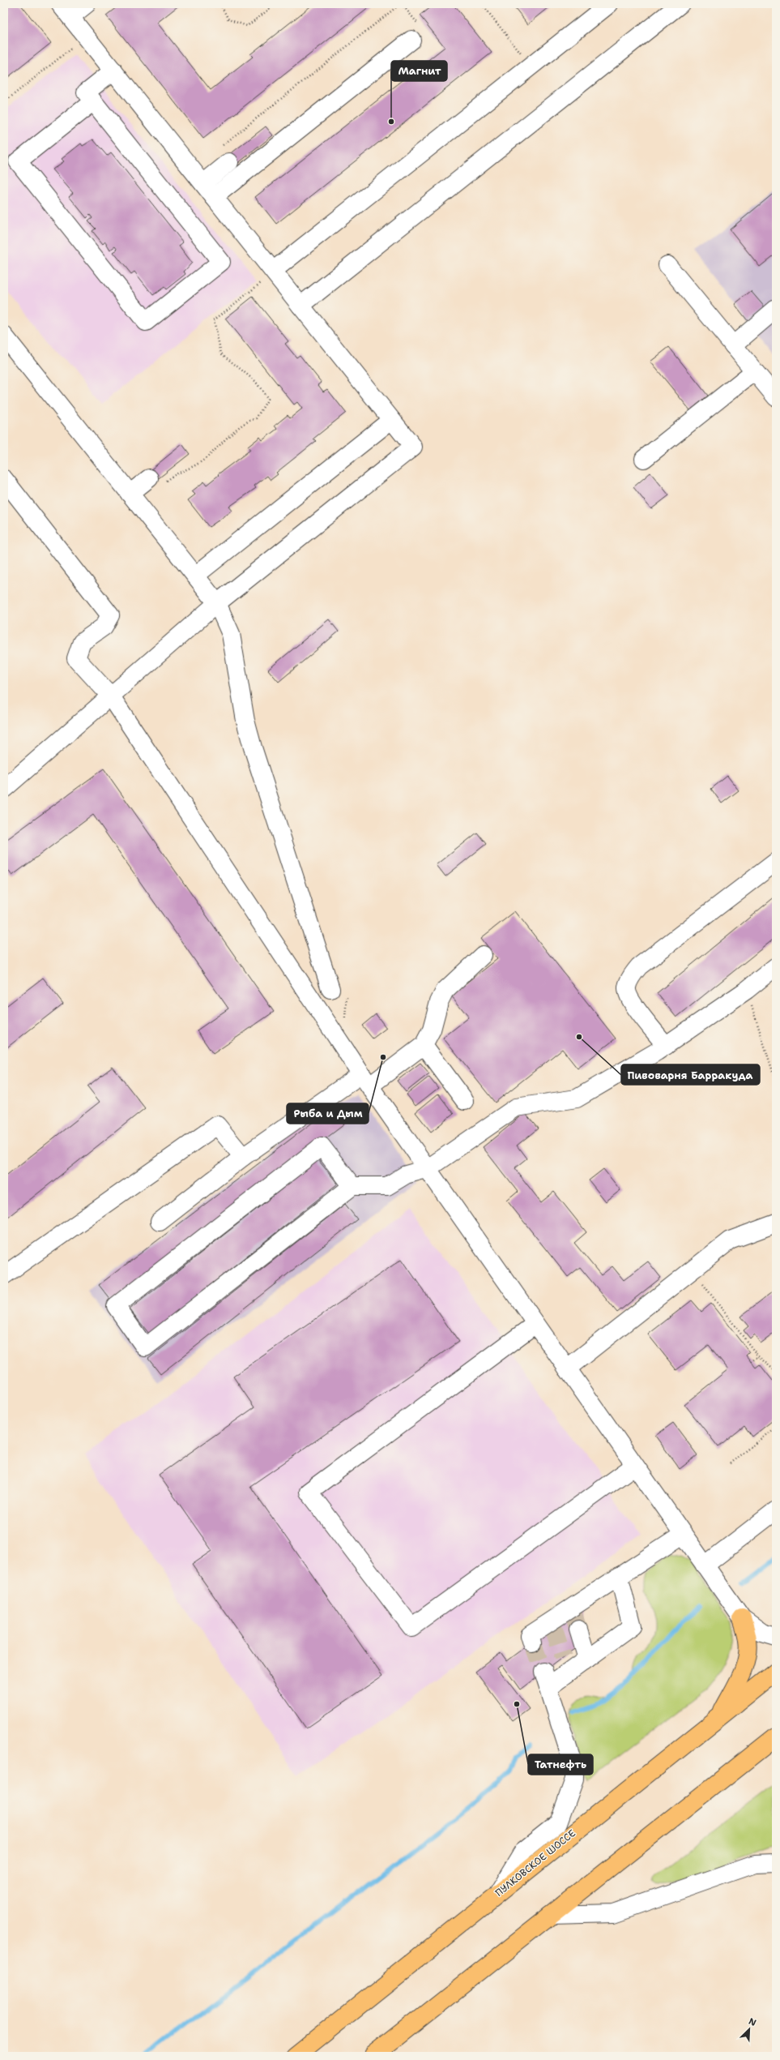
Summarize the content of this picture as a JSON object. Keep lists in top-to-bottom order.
{
  "streets": {
    "highway": ["ПУЛКОВСКОЕ ШОССЕ"]
  },
  "places": [
    "Магнит",
    "Пивоварня Барракуда",
    "Рыба и Дым",
    "Татнефть"
  ],
  "north": "top right"
}
